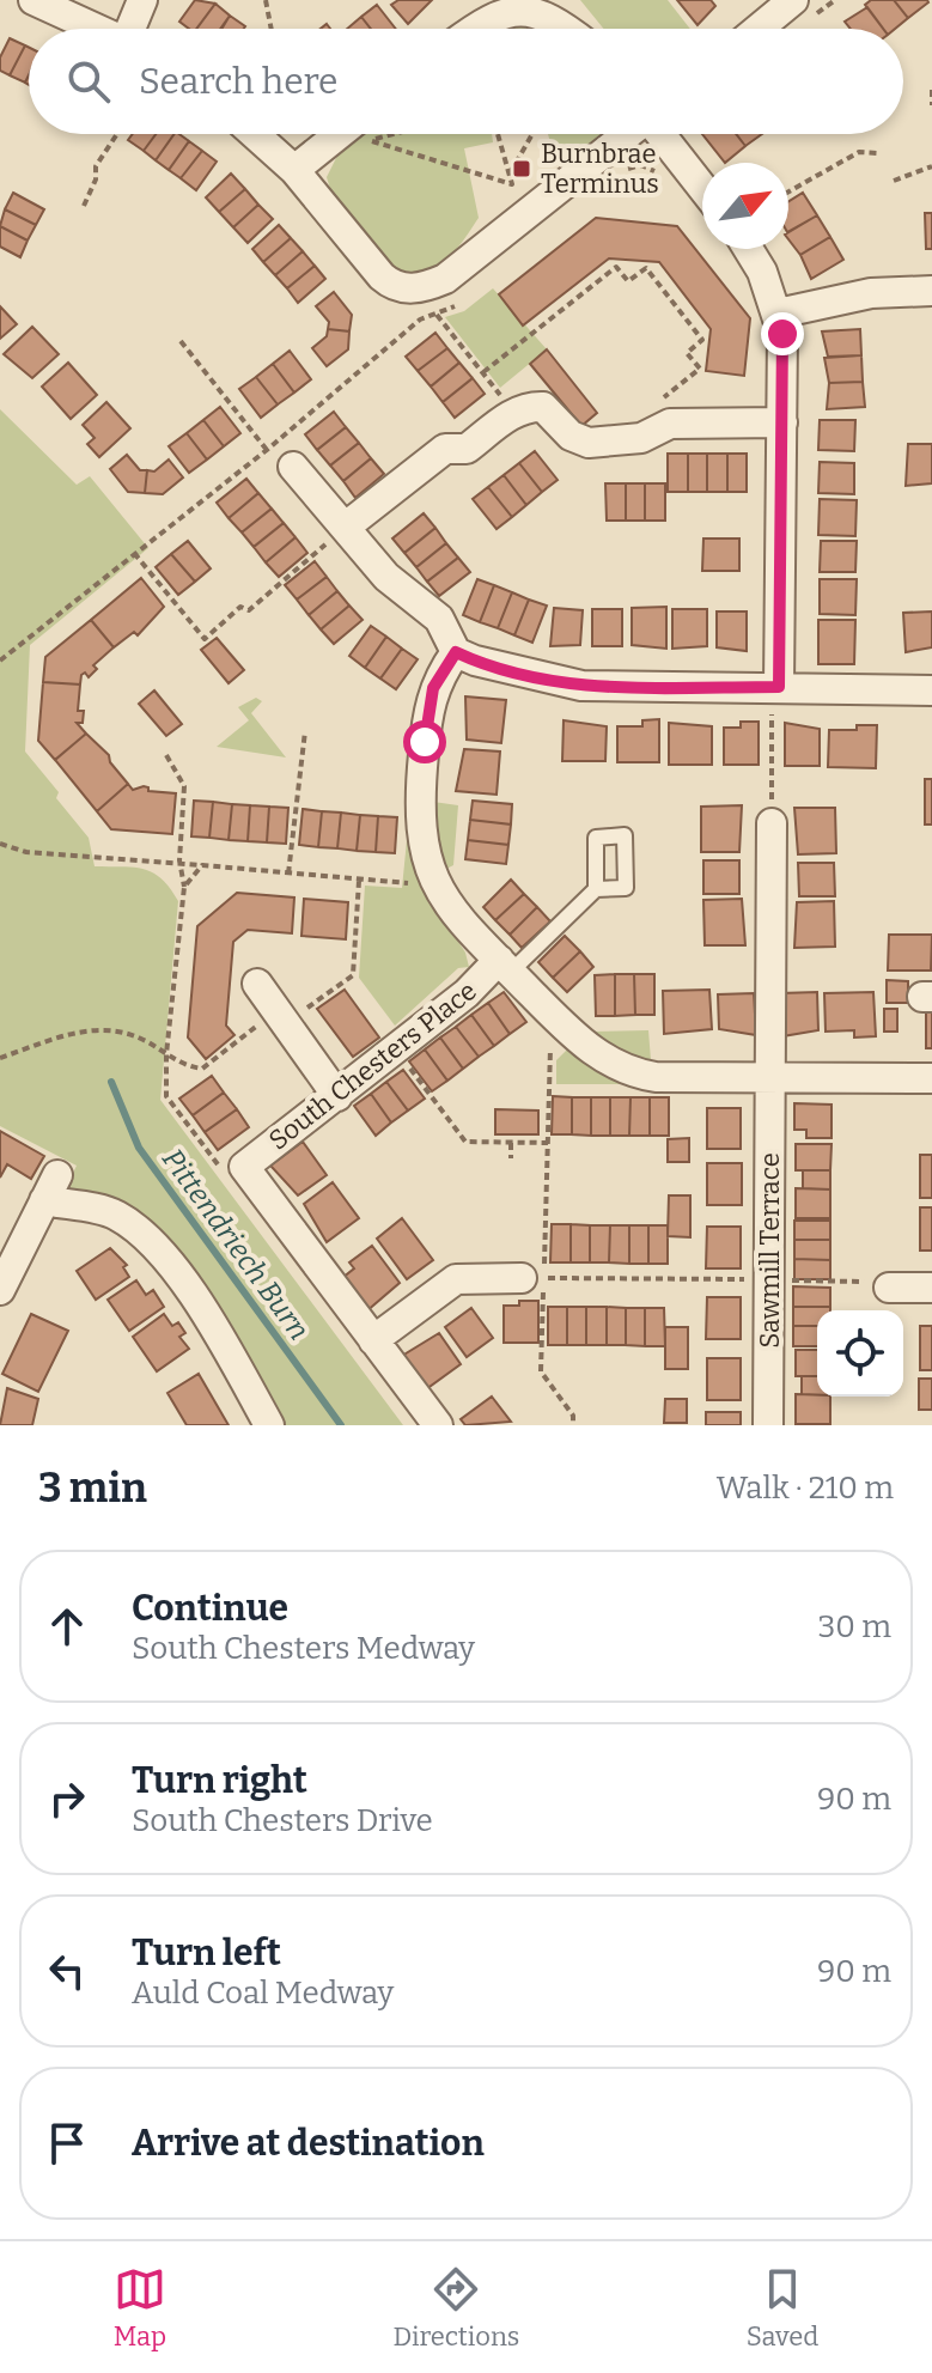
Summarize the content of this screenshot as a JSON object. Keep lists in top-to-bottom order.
{
  "streets": {
    "street": ["South Chesters Place", "Sawmill Terrace"]
  },
  "water": ["Pittendriech Burn"],
  "places": {
    "transit": ["Burnbrae Terminus"]
  },
  "north": "top right",
  "page": {
    "search": "Search here",
    "heading": ["3 min", "Walk · 210 m"],
    "list": [
      ["Continue", "South Chesters Medway", "30 m"],
      ["Turn right", "South Chesters Drive", "90 m"],
      ["Turn left", "Auld Coal Medway", "90 m"],
      "Arrive at destination"
    ],
    "nav": ["Map", "Directions", "Saved"]
  }
}
